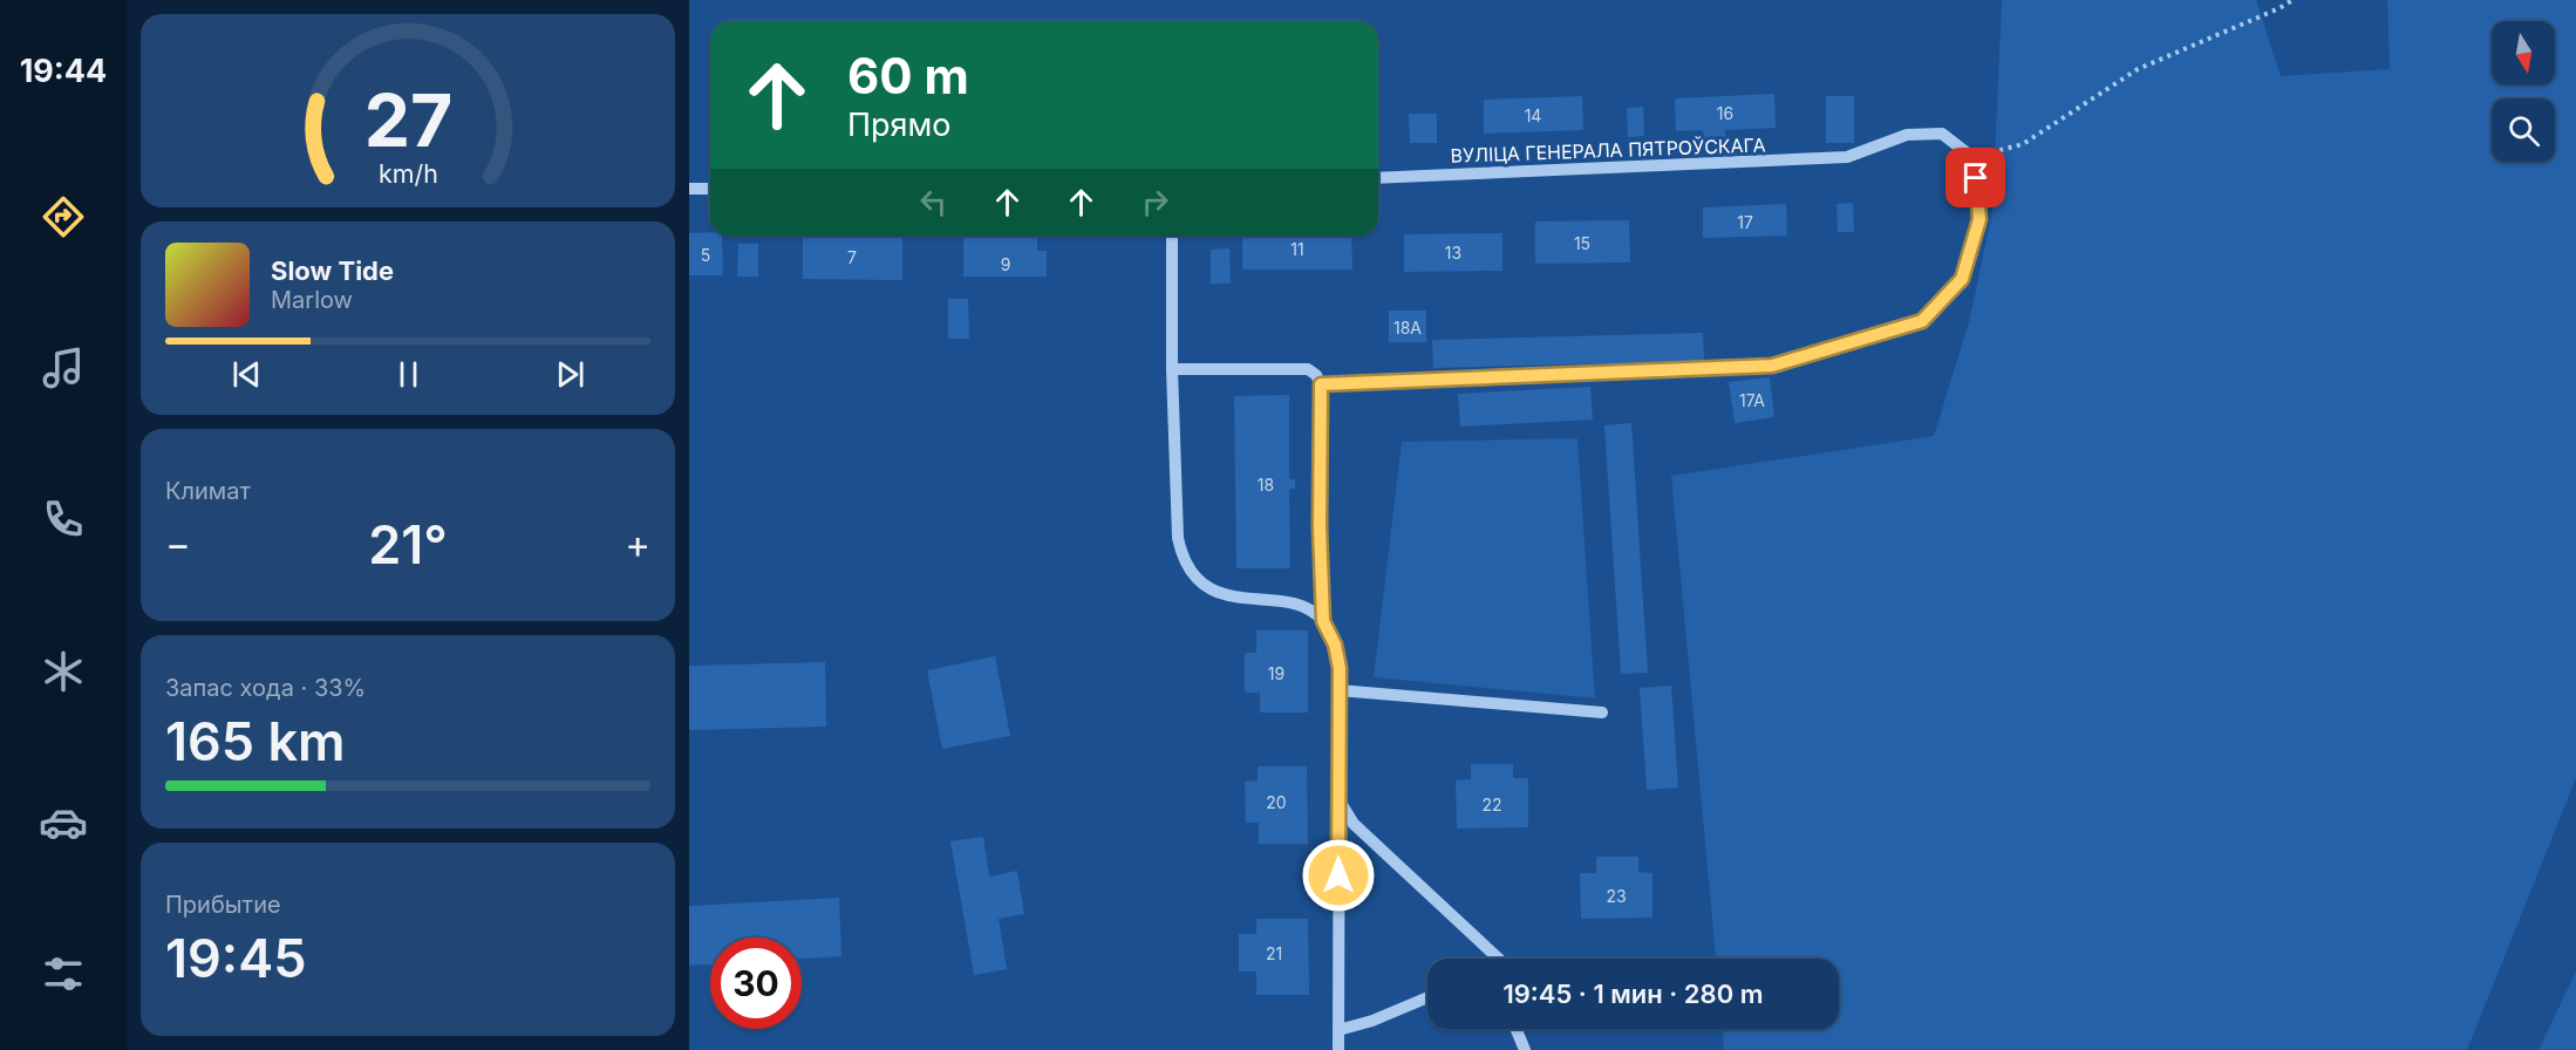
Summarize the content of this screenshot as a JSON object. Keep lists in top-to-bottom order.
{
  "streets": {
    "street": ["ВУЛІЦА ГЕНЕРАЛА ПЯТРОЎСКАГА"]
  },
  "house_numbers": [
    "16",
    "14",
    "17",
    "15",
    "11",
    "13",
    "5",
    "7",
    "9",
    "18А",
    "17А",
    "18",
    "19",
    "20",
    "22",
    "23",
    "21"
  ],
  "north": "bottom",
  "page": {
    "tabs": "19:44",
    "turn": ["60 m", "Прямо"],
    "song": ["Slow Tide", "Marlow"],
    "tile": [
      "Климат",
      ["Запас хода · 33%", "165 km"],
      ["Прибытие", "19:45"]
    ],
    "heat": ["−", "21°", "+"],
    "limit": "30",
    "trip": "19:45 · 1 мин · 280 m",
    "gauge": ["27", "km/h"]
  }
}
